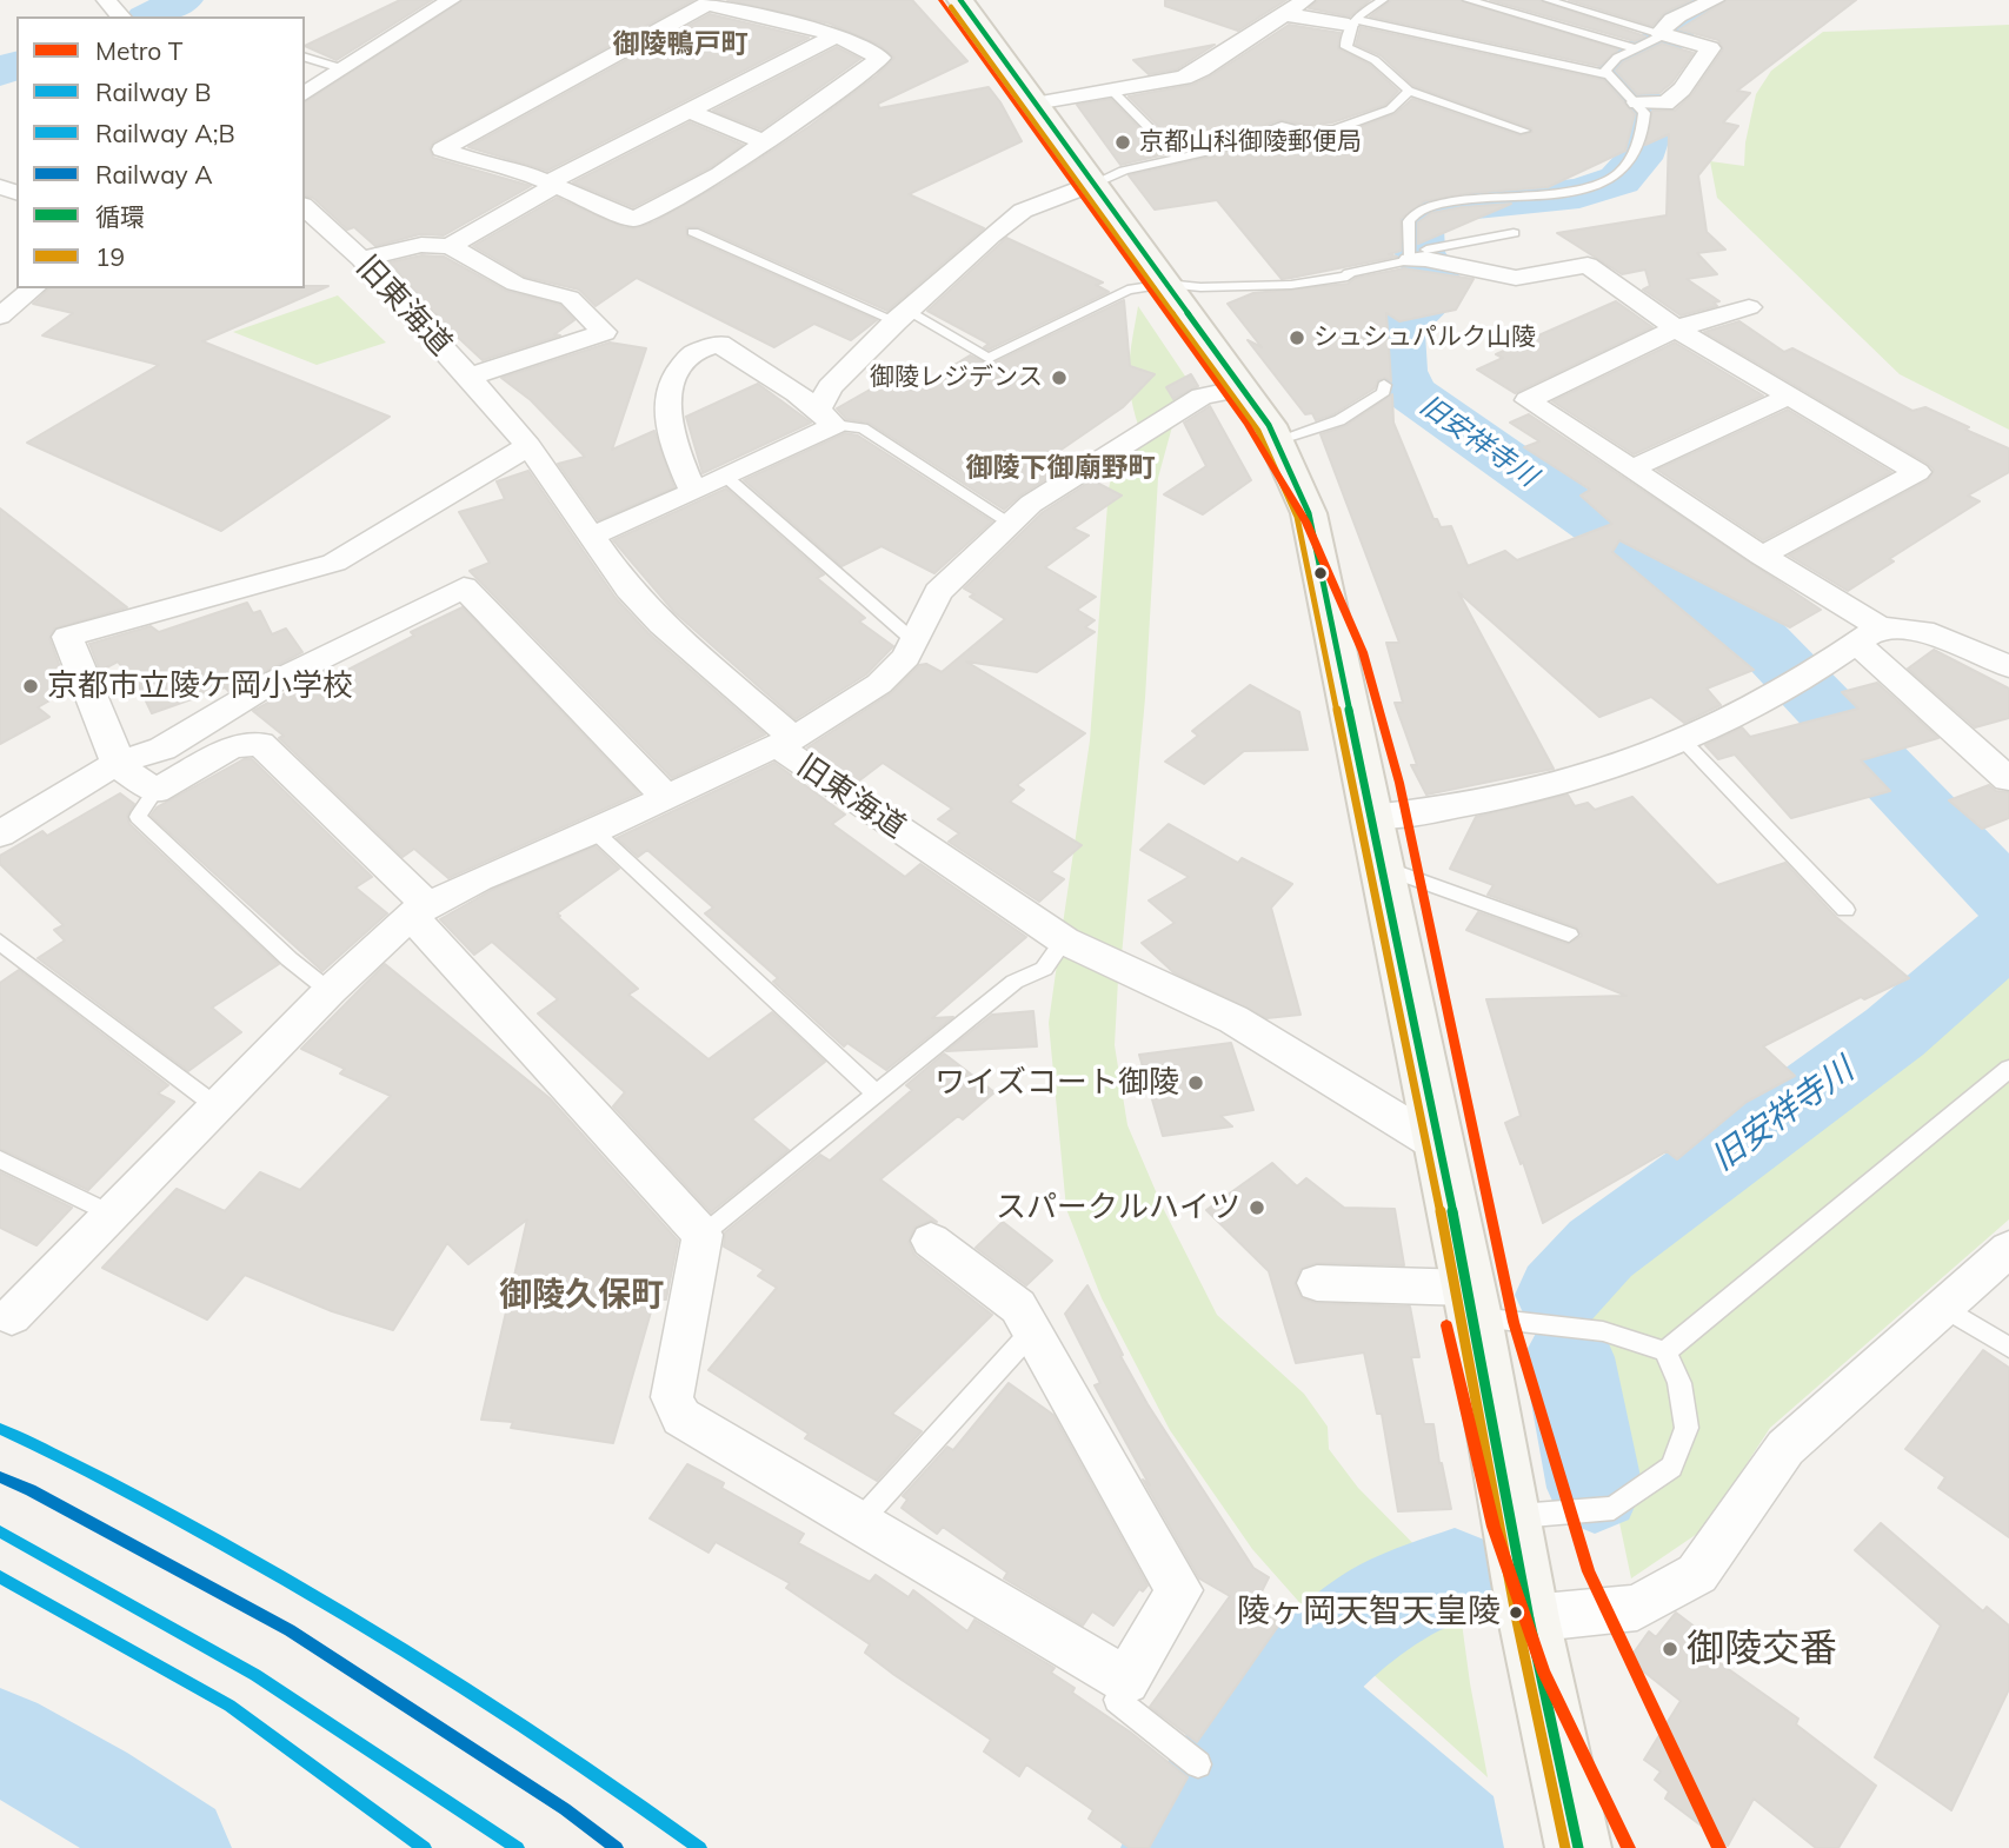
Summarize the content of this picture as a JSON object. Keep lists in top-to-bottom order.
{
  "streets": {
    "street": ["旧東海道"]
  },
  "districts": ["御陵鴨戸町", "御陵下御廟野町", "御陵久保町"],
  "water": ["旧安祥寺川"],
  "places": [
    "京都山科御陵郵便局",
    "シュシュパルク山陵",
    "御陵レジデンス",
    "京都市立陵ケ岡小学校",
    "ワイズコート御陵",
    "スパークルハイツ",
    "陵ヶ岡天智天皇陵",
    "御陵交番"
  ],
  "lines": [
    "metro line T",
    "transit line 循環",
    "transit line 19",
    "rail line B",
    "rail line A",
    "rail line A;B"
  ],
  "legend": [
    "Metro T",
    "Railway B",
    "Railway A;B",
    "Railway A",
    "循環",
    "19"
  ]
}
